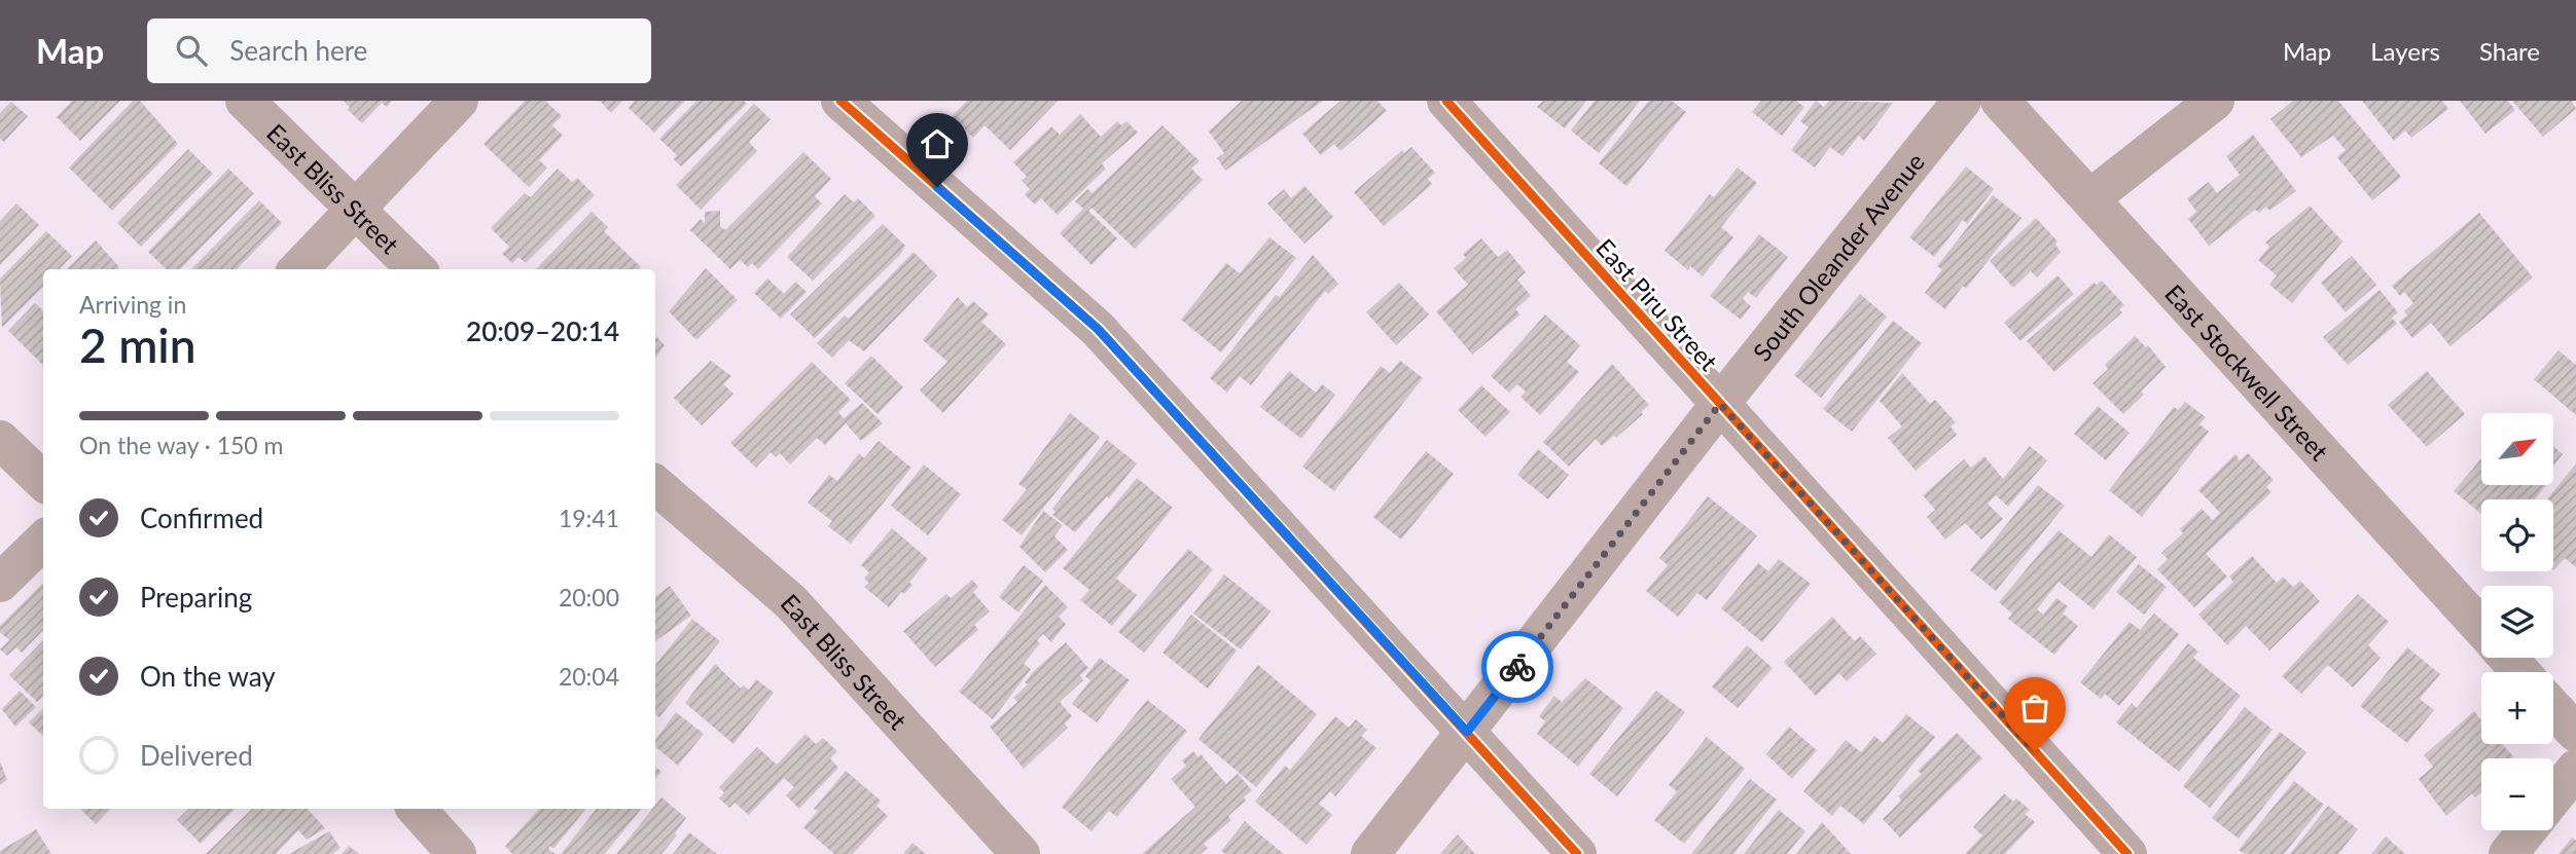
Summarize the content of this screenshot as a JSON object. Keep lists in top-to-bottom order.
{
  "streets": {
    "street": [
      "East Bliss Street",
      "South Oleander Avenue",
      "East Piru Street",
      "East Stockwell Street"
    ]
  },
  "crossings": [
    ["South Oleander Avenue", "East Piru Street"]
  ],
  "north": "top right",
  "page": {
    "header": "Map",
    "search": "Search here",
    "nav": ["Map", "Layers", "Share"],
    "heading": ["2 min", "Arriving in", "20:09–20:14"],
    "bar": "On the way · 150 m",
    "map_buttons": ["+", "−"],
    "list": [
      ["Confirmed", "19:41"],
      ["Preparing", "20:00"],
      ["On the way", "20:04"],
      "Delivered"
    ]
  }
}
